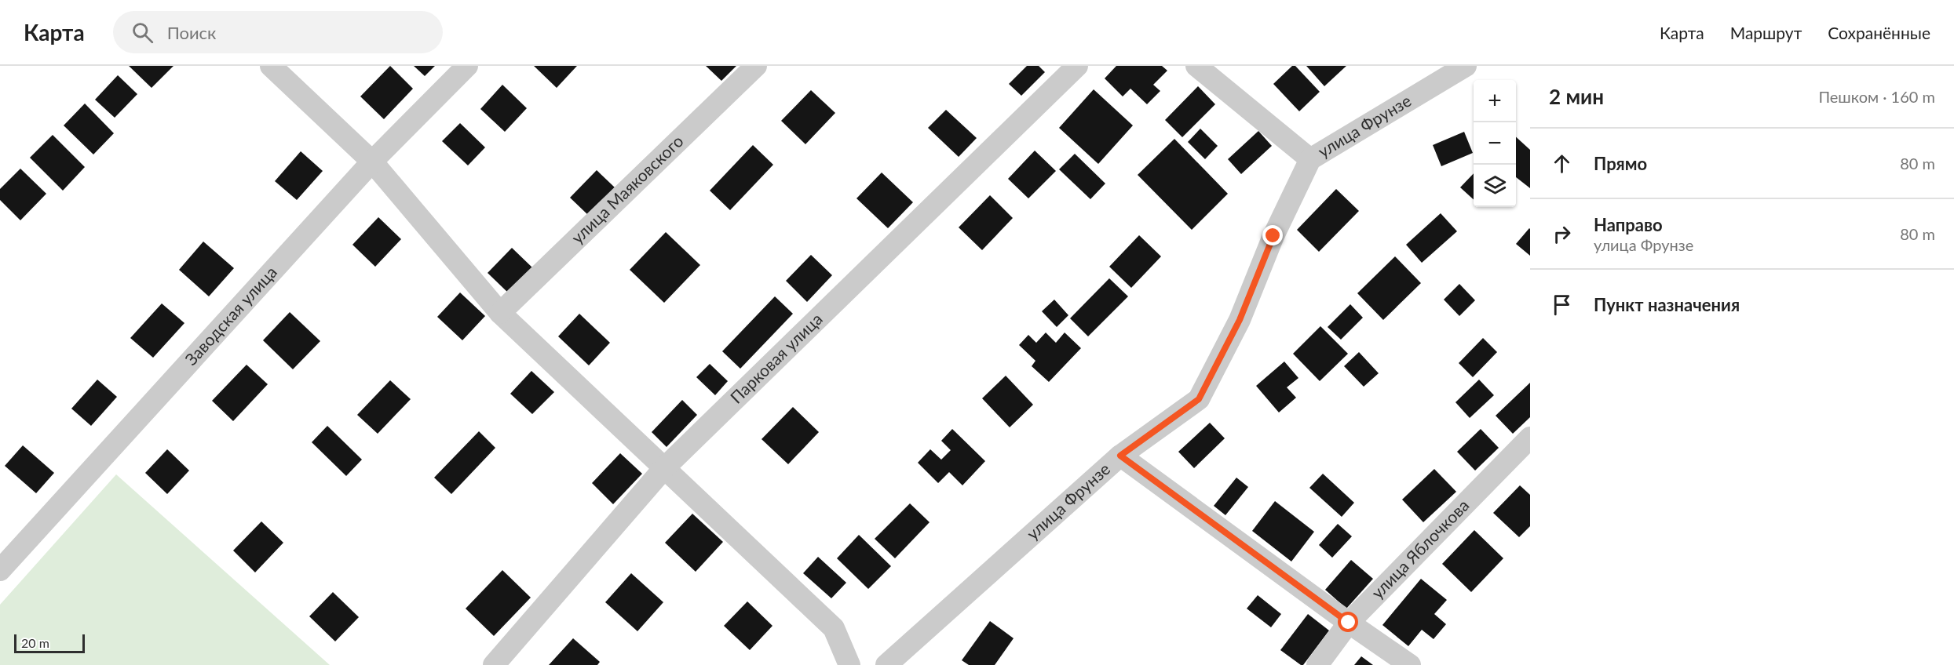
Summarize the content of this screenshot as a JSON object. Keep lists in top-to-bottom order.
{
  "streets": {
    "street": [
      "улица Фрунзе",
      "улица Маяковского",
      "Заводская улица",
      "Парковая улица",
      "улица Яблочкова"
    ]
  },
  "scale_bar": "20 m",
  "page": {
    "header": "Карта",
    "search": "Поиск",
    "nav": ["Карта", "Маршрут", "Сохранённые"],
    "heading": ["2 мин", "Пешком · 160 m"],
    "map_buttons": ["+", "−"],
    "list": [
      ["Прямо", "80 m"],
      ["Направо", "улица Фрунзе", "80 m"],
      "Пункт назначения"
    ],
    "scale": "20 m"
  }
}
